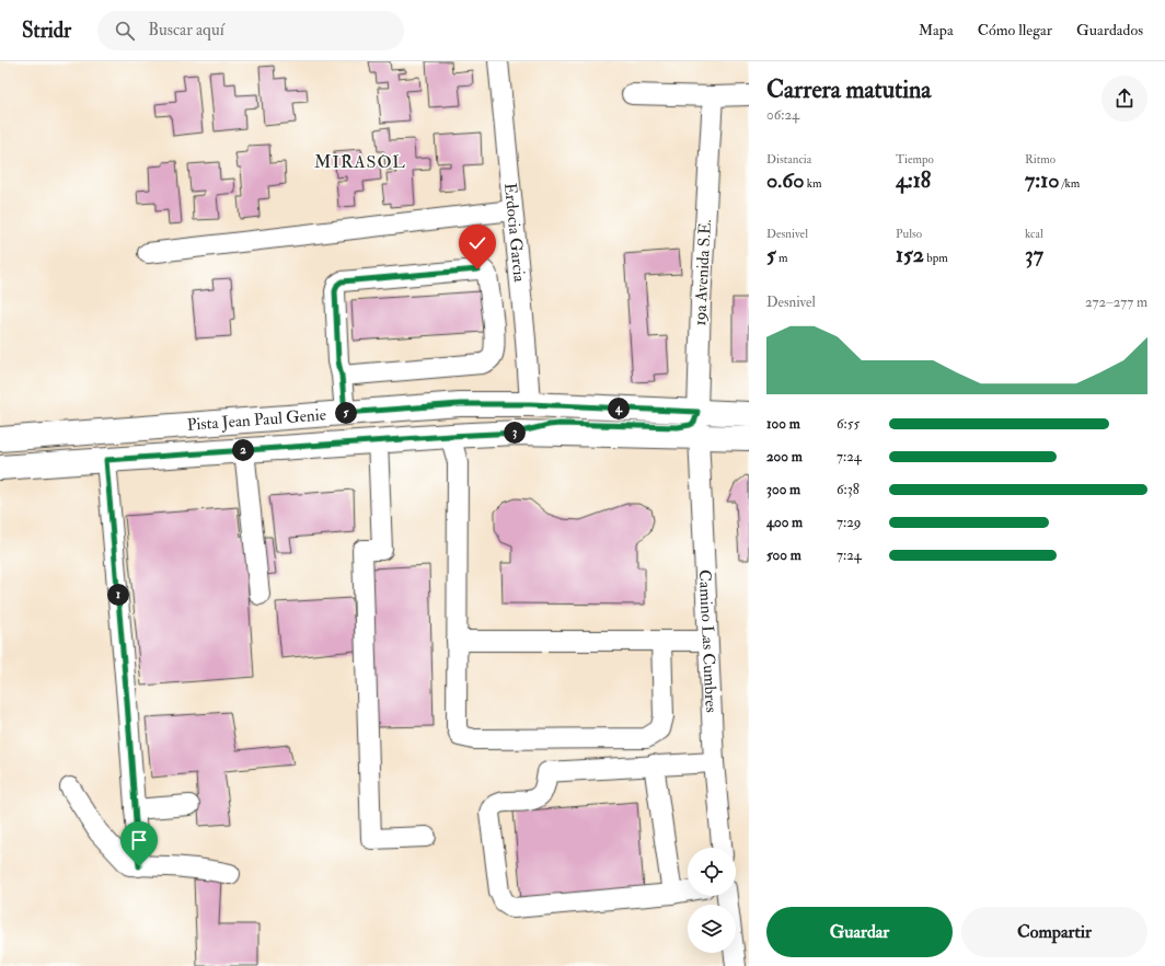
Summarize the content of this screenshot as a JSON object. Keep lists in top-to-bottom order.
{
  "streets": {
    "main road": ["Pista Jean Paul Genie"],
    "street": ["Erdocia Garcia", "19a Avenida S.E.", "Camino Las Cumbres"]
  },
  "crossings": [
    ["Erdocia Garcia", "Pista Jean Paul Genie"],
    ["19a Avenida S.E.", "Pista Jean Paul Genie"],
    ["19a Avenida S.E.", "Camino Las Cumbres"],
    ["Pista Jean Paul Genie", "Camino Las Cumbres"]
  ],
  "districts": ["MIRASOL"],
  "page": {
    "header": "Stridr",
    "search": "Buscar aquí",
    "nav": ["Mapa", "Cómo llegar", "Guardados"],
    "heading": ["Carrera matutina", "06:24"],
    "stats": [
      ["Distancia", "0.60 km"],
      ["Tiempo", "4:18"],
      ["Ritmo", "7:10 /km"],
      ["Desnivel", "5 m"],
      ["Pulso", "152 bpm"],
      ["kcal", "37"]
    ],
    "chart": ["Desnivel", "272–277 m"],
    "pins": [
      "4",
      "5",
      "3",
      "2",
      "1"
    ],
    "list": [
      {
        "name": "100 m",
        "note": "6:55"
      },
      {
        "name": "200 m",
        "note": "7:24"
      },
      {
        "name": "300 m",
        "note": "6:38"
      },
      {
        "name": "400 m",
        "note": "7:29"
      },
      {
        "name": "500 m",
        "note": "7:24"
      }
    ],
    "buttons": ["Guardar", "Compartir"]
  }
}
